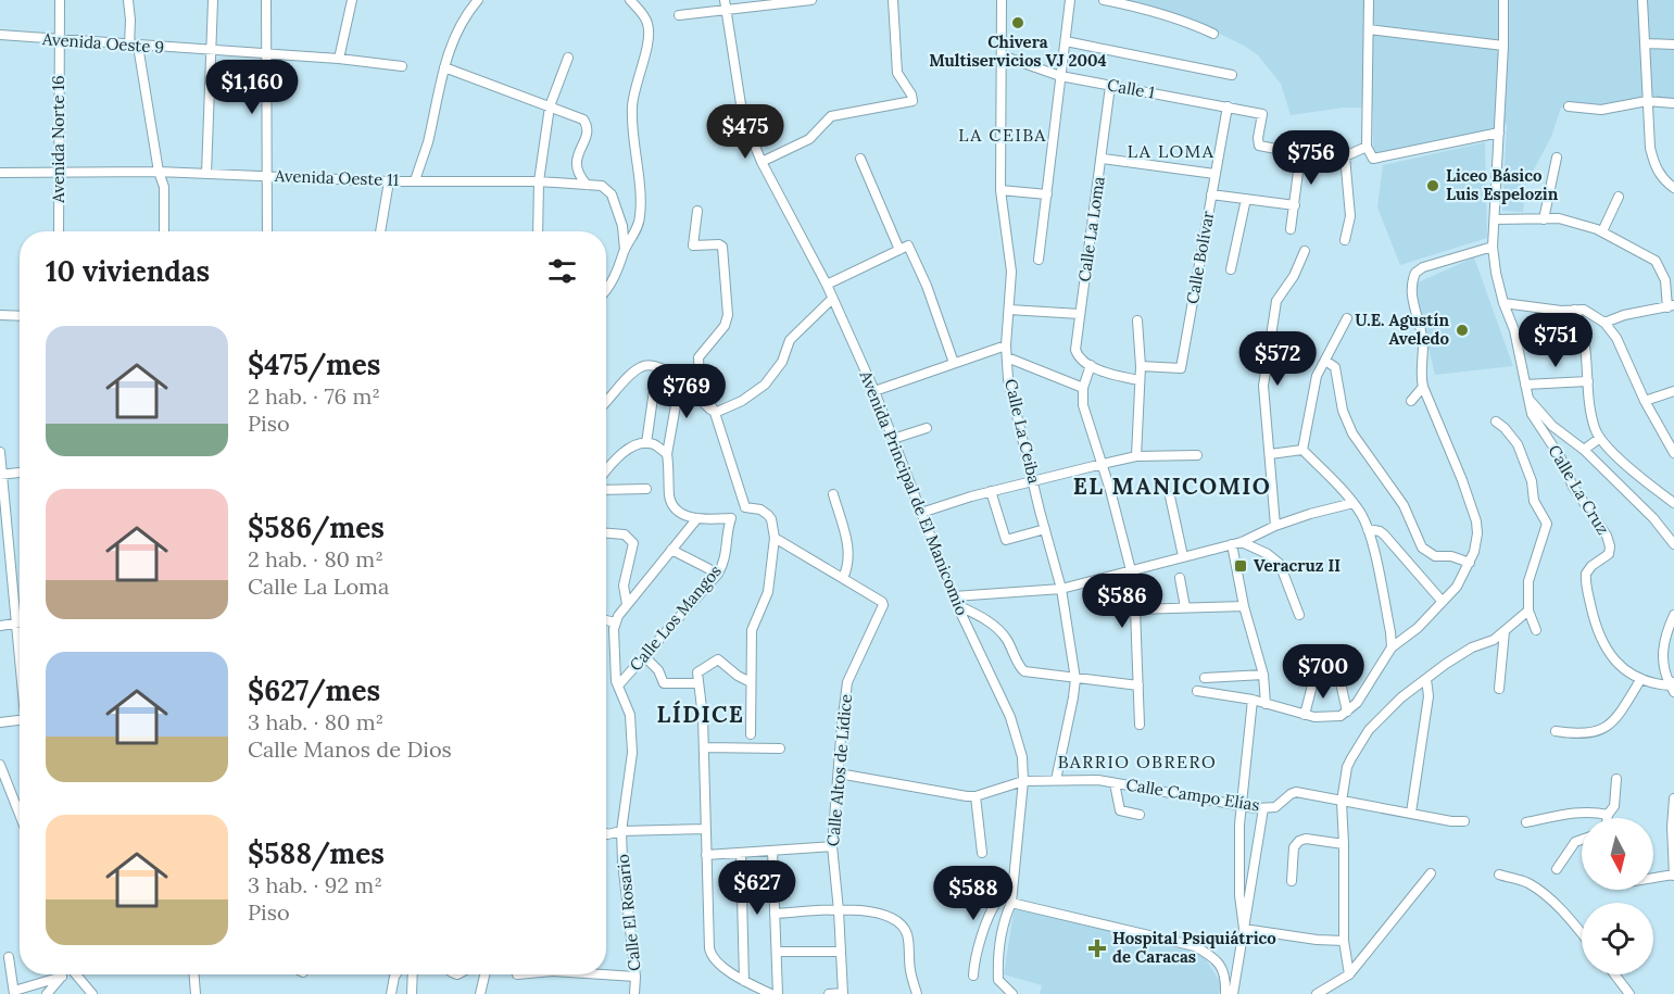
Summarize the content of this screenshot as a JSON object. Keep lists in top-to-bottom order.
{
  "streets": {
    "street": [
      "Avenida Oeste 9",
      "Calle 1",
      "Avenida Norte 16",
      "Avenida Oeste 11",
      "Calle La Loma",
      "Calle Bolívar",
      "Calle La Ceiba",
      "Calle La Cruz",
      "Avenida Principal de El Manicomio",
      "Calle Los Mangos",
      "Calle Altos de Lídice",
      "Calle Campo Elías",
      "Calle El Rosario"
    ]
  },
  "crossings": [
    ["Avenida Oeste 9", "Avenida Norte 16"],
    ["Calle 1", "Calle La Loma"],
    ["Calle 1", "Calle Bolívar"],
    ["Calle 1", "Calle La Ceiba"],
    ["Avenida Norte 16", "Avenida Oeste 11"],
    ["Calle La Ceiba", "Calle Campo Elías"],
    ["Avenida Principal de El Manicomio", "Calle Campo Elías"],
    ["Calle Los Mangos", "Calle El Rosario"],
    ["Calle Altos de Lídice", "Calle Campo Elías"]
  ],
  "districts": [
    "LA CEIBA",
    "LA LOMA",
    "EL MANICOMIO",
    "LÍDICE",
    "BARRIO OBRERO"
  ],
  "places": {
    "other": ["Chivera Multiservicios VJ 2004", "Liceo Básico Luis Espelozin", "U.E. Agustín Aveledo"],
    "transit": ["Veracruz II"],
    "health": ["Hospital Psiquiátrico de Caracas"]
  },
  "north": "bottom",
  "page": {
    "price": [
      "$1,160",
      "$475",
      "$756",
      "$751",
      "$572",
      "$769",
      "$586",
      "$700",
      "$627",
      "$588"
    ],
    "heading": "10 viviendas",
    "list": [
      {
        "name": "$475/mes",
        "note": "2 hab. · 76 m² · Piso"
      },
      {
        "name": "$586/mes",
        "note": "2 hab. · 80 m² · Calle La Loma"
      },
      {
        "name": "$627/mes",
        "note": "3 hab. · 80 m² · Calle Manos de Dios"
      },
      {
        "name": "$588/mes",
        "note": "3 hab. · 92 m² · Piso"
      }
    ]
  }
}
